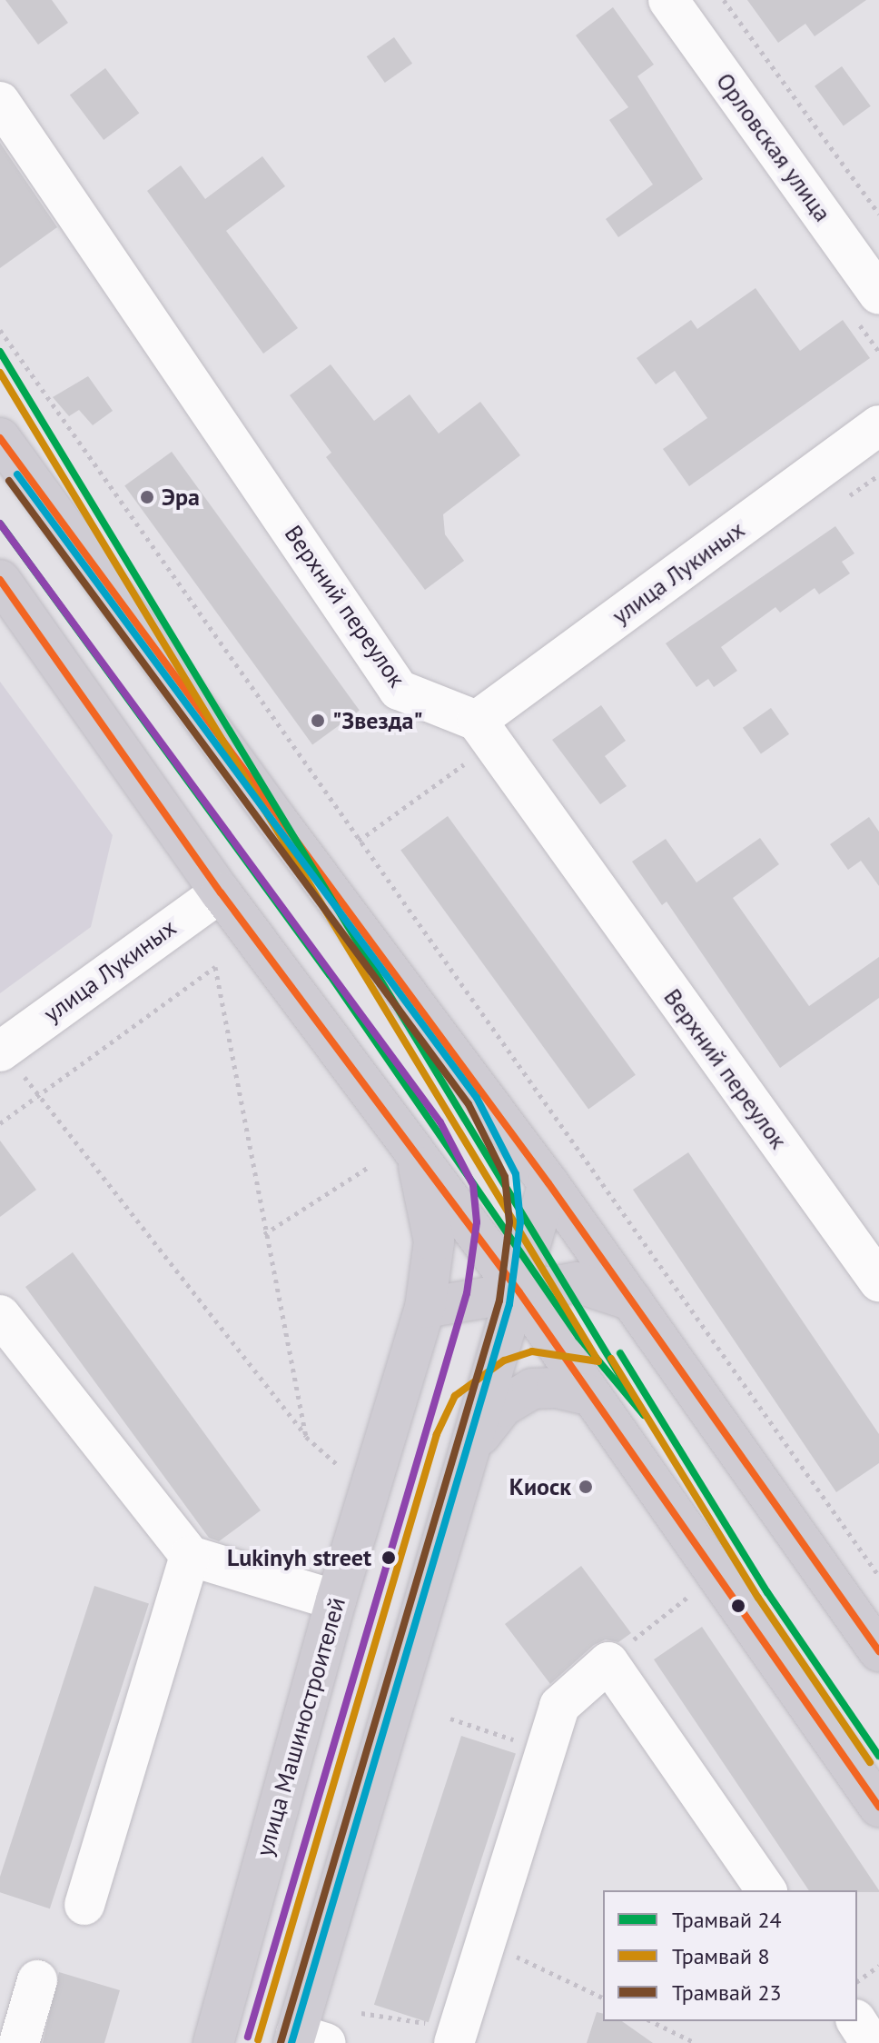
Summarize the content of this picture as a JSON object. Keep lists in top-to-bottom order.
{
  "streets": {
    "main road": ["улица Машиностроителей"],
    "street": ["Орловская улица", "улица Лукиных", "Верхний переулок"]
  },
  "crossings": [
    ["улица Лукиных", "Верхний переулок"]
  ],
  "places": [
    "Эра",
    "\"Звезда\"",
    "Киоск",
    "Lukinyh street"
  ],
  "lines": ["tram line 24", "tram line 8", "tram line 23"],
  "legend": ["Трамвай 24", "Трамвай 8", "Трамвай 23"]
}
